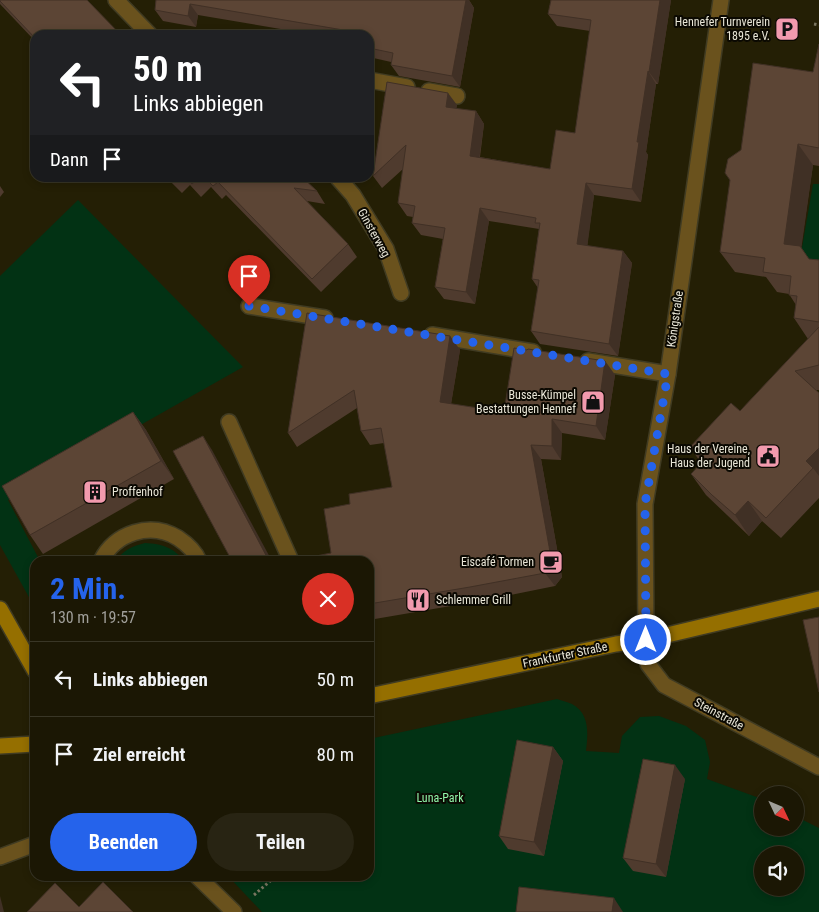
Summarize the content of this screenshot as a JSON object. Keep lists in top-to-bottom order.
{
  "streets": {
    "main road": ["Frankfurter Straße"],
    "street": ["Ginsterweg", "Königstraße", "Steinstraße"]
  },
  "crossings": [
    ["Königstraße", "Frankfurter Straße"],
    ["Königstraße", "Steinstraße"],
    ["Frankfurter Straße", "Steinstraße"]
  ],
  "parks": ["Luna-Park"],
  "places": {
    "parking": ["Hennefer Turnverein 1895 e.V."],
    "shop": ["Busse-Kümpel Bestattungen Hennef"],
    "public building": ["Haus der Vereine, Haus der Jugend"],
    "building": ["Proffenhof"],
    "cafe": ["Eiscafé Tormen"],
    "restaurant": ["Schlemmer Grill"]
  },
  "north": "bottom right",
  "page": {
    "turn": ["50 m", "Links abbiegen"],
    "then": "Dann",
    "heading": ["2 Min.", "130 m · 19:57"],
    "list": [
      {
        "name": "Links abbiegen",
        "value": "50 m"
      },
      {
        "name": "Ziel erreicht",
        "value": "80 m"
      }
    ],
    "buttons": ["Beenden", "Teilen"]
  }
}
